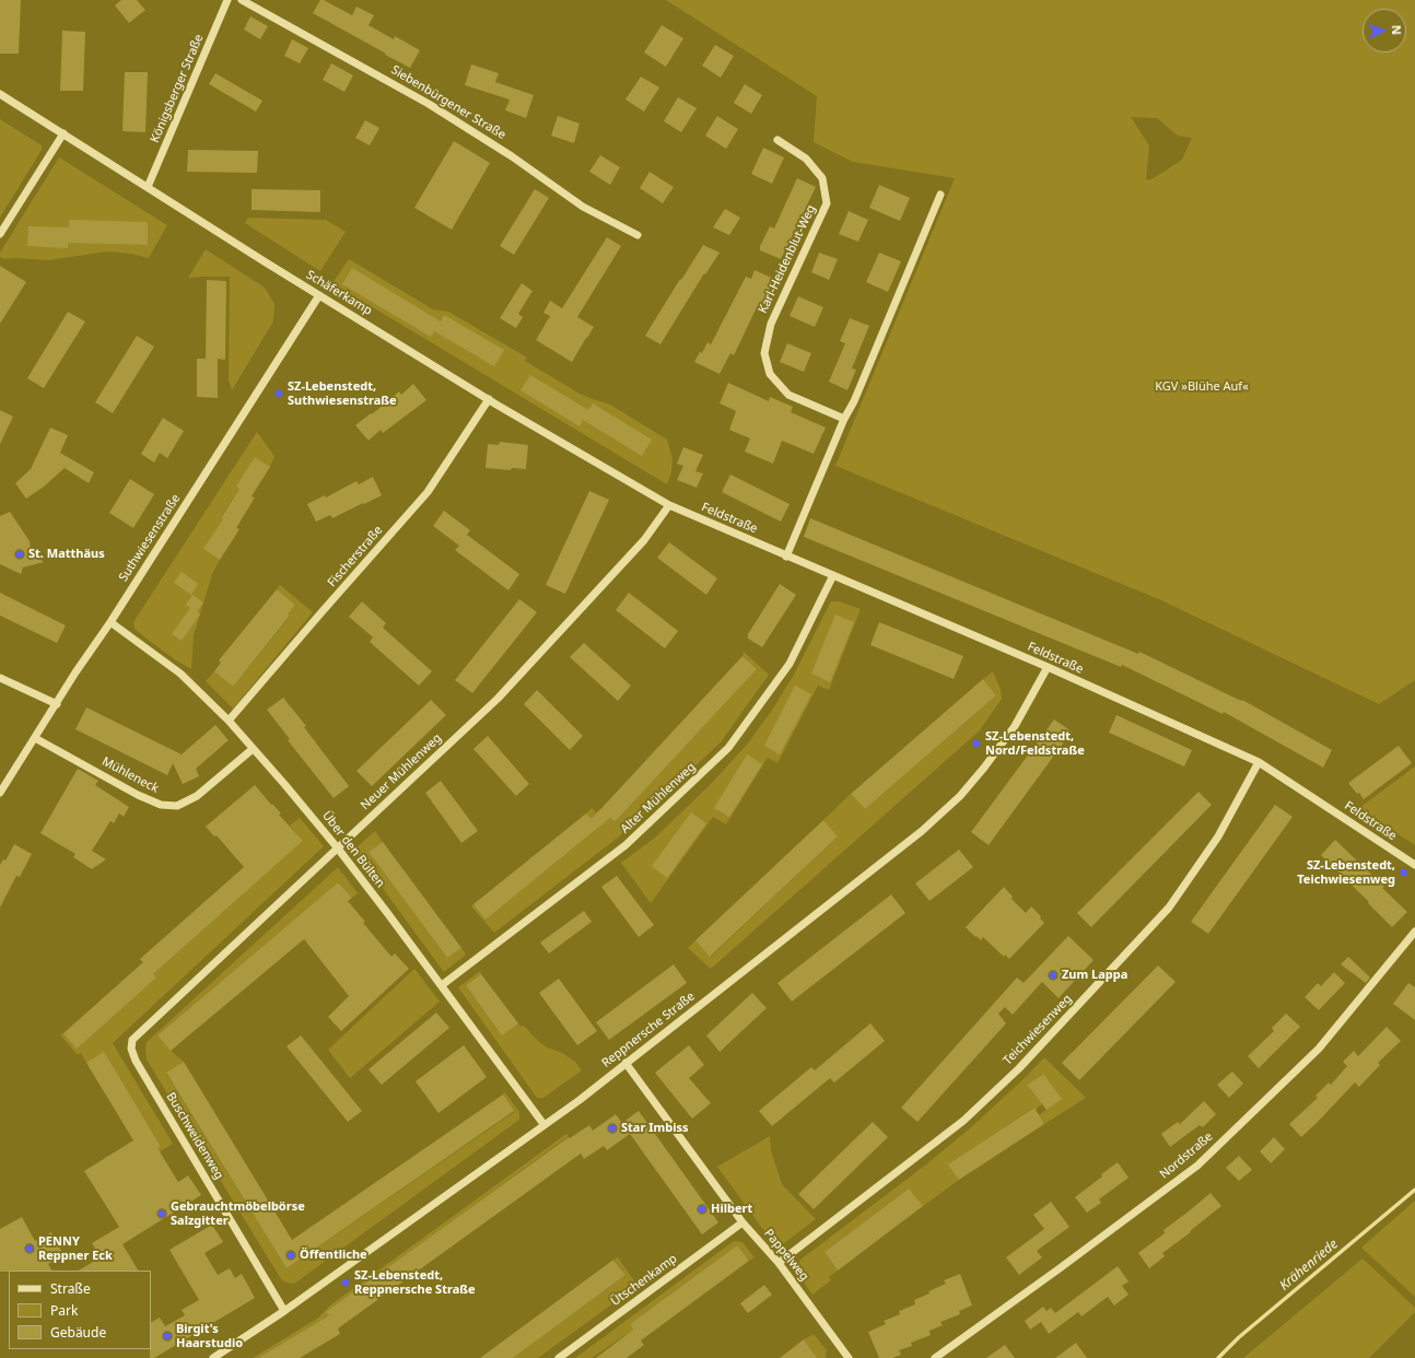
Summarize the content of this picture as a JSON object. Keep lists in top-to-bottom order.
{
  "streets": {
    "street": [
      "Königsberger Straße",
      "Siebenbürgener Straße",
      "Karl-Heidenblut-Weg",
      "Schäferkamp",
      "Feldstraße",
      "Suthwiesenstraße",
      "Fischerstraße",
      "Neuer Mühlenweg",
      "Mühleneck",
      "Alter Mühlenweg",
      "Über den Bülten",
      "Reppnersche Straße",
      "Teichwiesenweg",
      "Buschweidenweg",
      "Nordstraße",
      "Pappelweg",
      "Ütschenkamp"
    ]
  },
  "crossings": [
    ["Königsberger Straße", "Schäferkamp"],
    ["Schäferkamp", "Feldstraße"],
    ["Schäferkamp", "Suthwiesenstraße"],
    ["Schäferkamp", "Fischerstraße"],
    ["Schäferkamp", "Neuer Mühlenweg"],
    ["Feldstraße", "Neuer Mühlenweg"],
    ["Feldstraße", "Alter Mühlenweg"],
    ["Feldstraße", "Reppnersche Straße"],
    ["Feldstraße", "Teichwiesenweg"],
    ["Suthwiesenstraße", "Mühleneck"],
    ["Suthwiesenstraße", "Über den Bülten"],
    ["Fischerstraße", "Über den Bülten"],
    ["Neuer Mühlenweg", "Über den Bülten"],
    ["Neuer Mühlenweg", "Buschweidenweg"],
    ["Mühleneck", "Über den Bülten"],
    ["Alter Mühlenweg", "Über den Bülten"],
    ["Über den Bülten", "Reppnersche Straße"],
    ["Reppnersche Straße", "Buschweidenweg"],
    ["Reppnersche Straße", "Pappelweg"],
    ["Teichwiesenweg", "Pappelweg"],
    ["Pappelweg", "Ütschenkamp"]
  ],
  "water": ["Krähenriede"],
  "parks": ["KGV »Blühe Auf«"],
  "places": [
    "SZ-Lebenstedt, Suthwiesenstraße",
    "St. Matthäus",
    "SZ-Lebenstedt, Nord/Feldstraße",
    "SZ-Lebenstedt, Teichwiesenweg",
    "Zum Lappa",
    "Star Imbiss",
    "Hilbert",
    "Gebrauchtmöbelbörse Salzgitter",
    "PENNY Reppner Eck",
    "Öffentliche",
    "SZ-Lebenstedt, Reppnersche Straße",
    "Birgit's Haarstudio"
  ],
  "legend": ["Straße", "Park", "Gebäude"],
  "north": "right"
}
